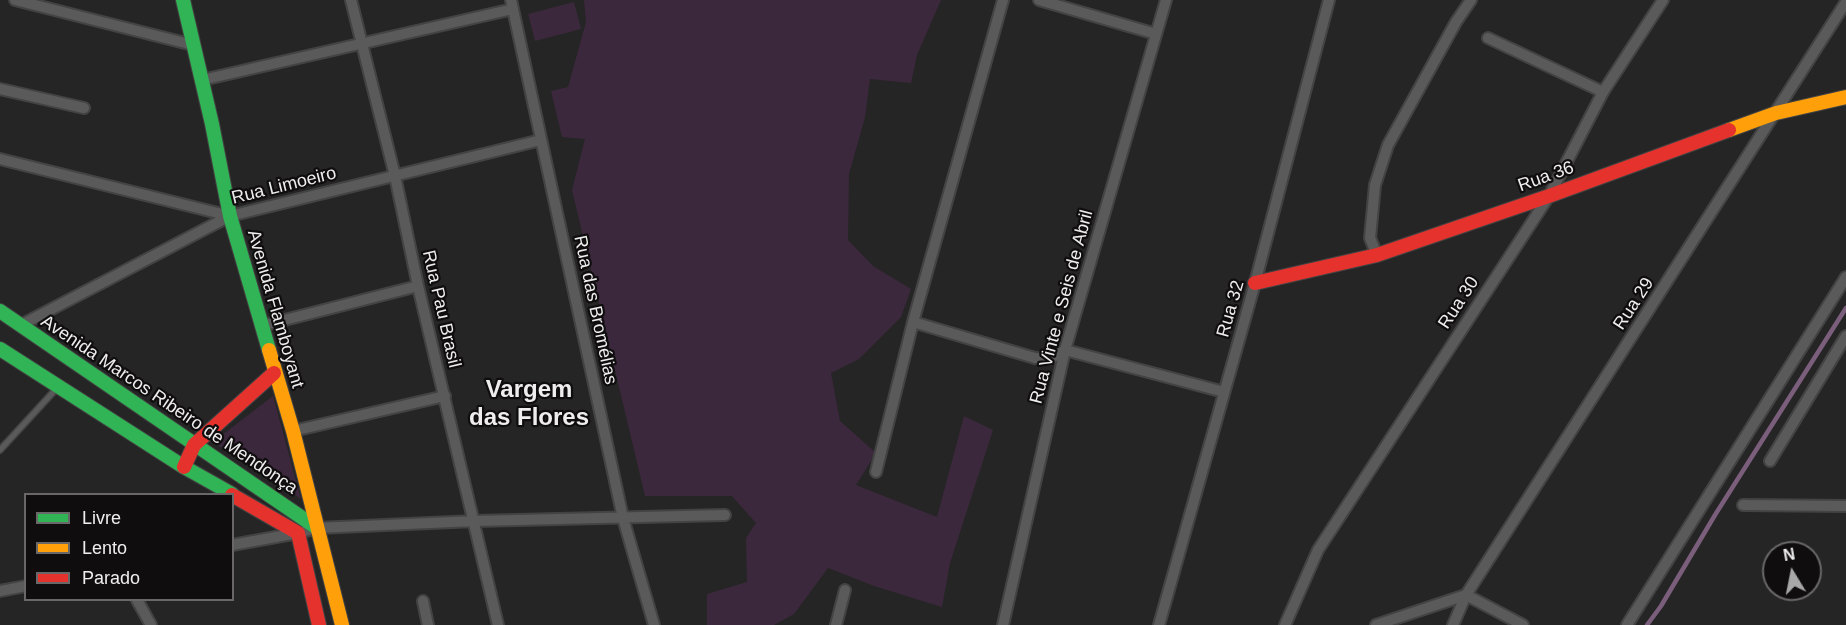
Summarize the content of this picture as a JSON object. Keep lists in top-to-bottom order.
{
  "streets": {
    "street": [
      "Rua 36",
      "Rua Limoeiro",
      "Rua 30",
      "Rua 29",
      "Rua Vinte e Seis de Abril",
      "Avenida Flamboyant",
      "Rua Pau Brasil",
      "Rua 32",
      "Rua das Bromélias",
      "Avenida Marcos Ribeiro de Mendonça"
    ]
  },
  "crossings": [
    ["Rua 36", "Rua 30"],
    ["Rua 36", "Rua 29"],
    ["Rua 36", "Rua 32"],
    ["Rua Limoeiro", "Avenida Flamboyant"],
    ["Rua Limoeiro", "Rua Pau Brasil"],
    ["Rua Limoeiro", "Rua das Bromélias"],
    ["Rua Limoeiro", "Avenida Marcos Ribeiro de Mendonça"],
    ["Avenida Flamboyant", "Avenida Marcos Ribeiro de Mendonça"]
  ],
  "districts": ["Vargem das Flores"],
  "legend": ["Livre", "Lento", "Parado"],
  "north": "top"
}
